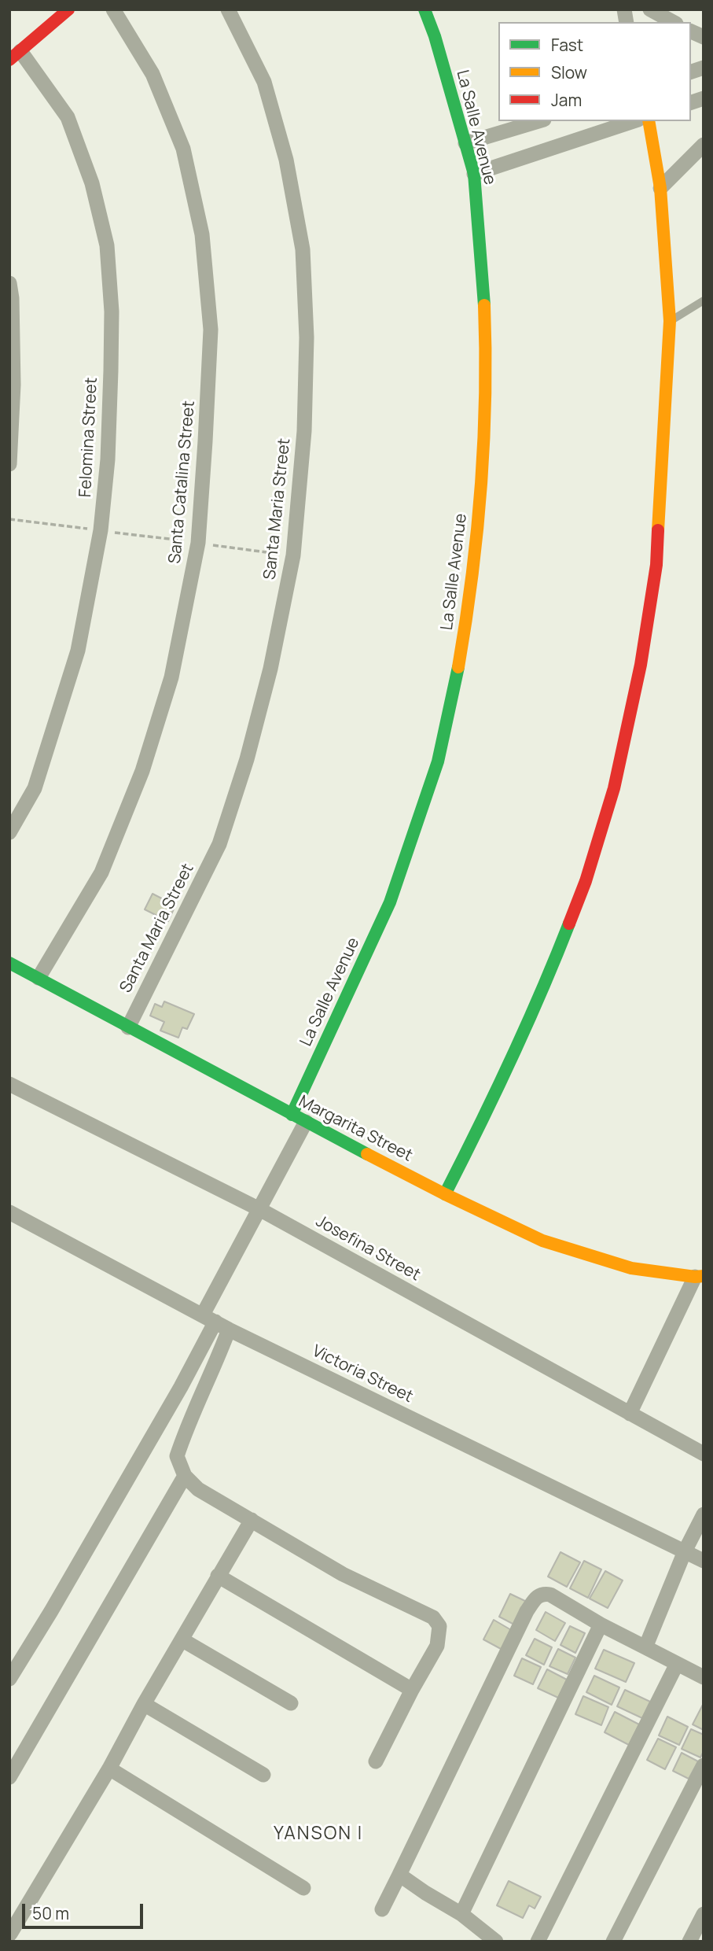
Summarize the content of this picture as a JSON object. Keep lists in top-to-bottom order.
{
  "streets": {
    "street": [
      "La Salle Avenue",
      "Felomina Street",
      "Santa Catalina Street",
      "Santa Maria Street",
      "Margarita Street",
      "Josefina Street",
      "Victoria Street"
    ]
  },
  "crossings": [
    ["La Salle Avenue", "Margarita Street"],
    ["Santa Catalina Street", "Margarita Street"],
    ["Santa Maria Street", "Margarita Street"]
  ],
  "districts": ["YANSON I"],
  "legend": ["Fast", "Slow", "Jam"],
  "scale_bar": "50 m"
}
